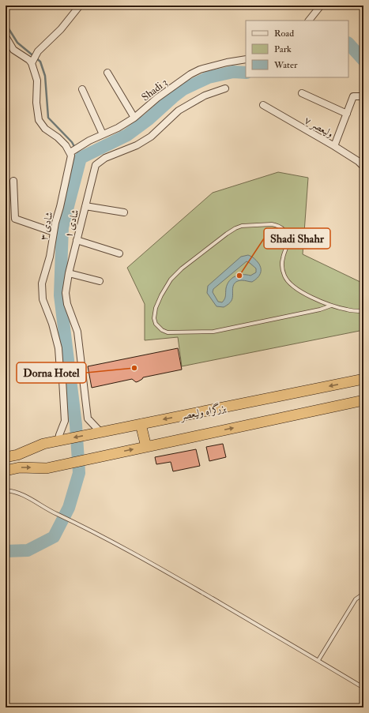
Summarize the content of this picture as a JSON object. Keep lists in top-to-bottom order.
{
  "streets": {
    "highway": ["بزرگراه ولیعصر"],
    "street": [
      "Shadi 3",
      "ولیعصر ۷",
      "شادی ۱",
      "شادی ۳"
    ]
  },
  "crossings": [
    ["Shadi 3", "شادی ۳"],
    ["شادی ۱", "بزرگراه ولیعصر"],
    ["شادی ۳", "بزرگراه ولیعصر"]
  ],
  "places": ["Shadi Shahr", "Dorna Hotel"],
  "legend": ["Road", "Park", "Water"]
}
